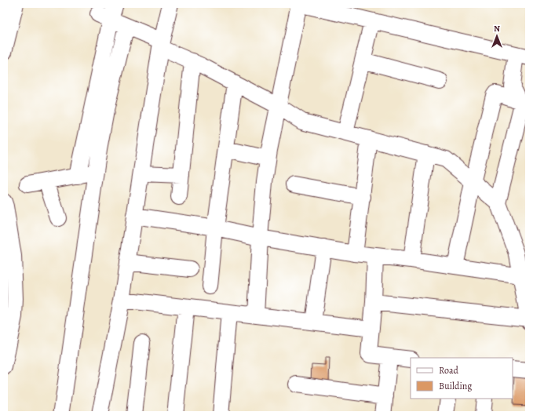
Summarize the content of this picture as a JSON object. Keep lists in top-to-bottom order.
{
  "legend": ["Road", "Building"],
  "north": "top"
}
